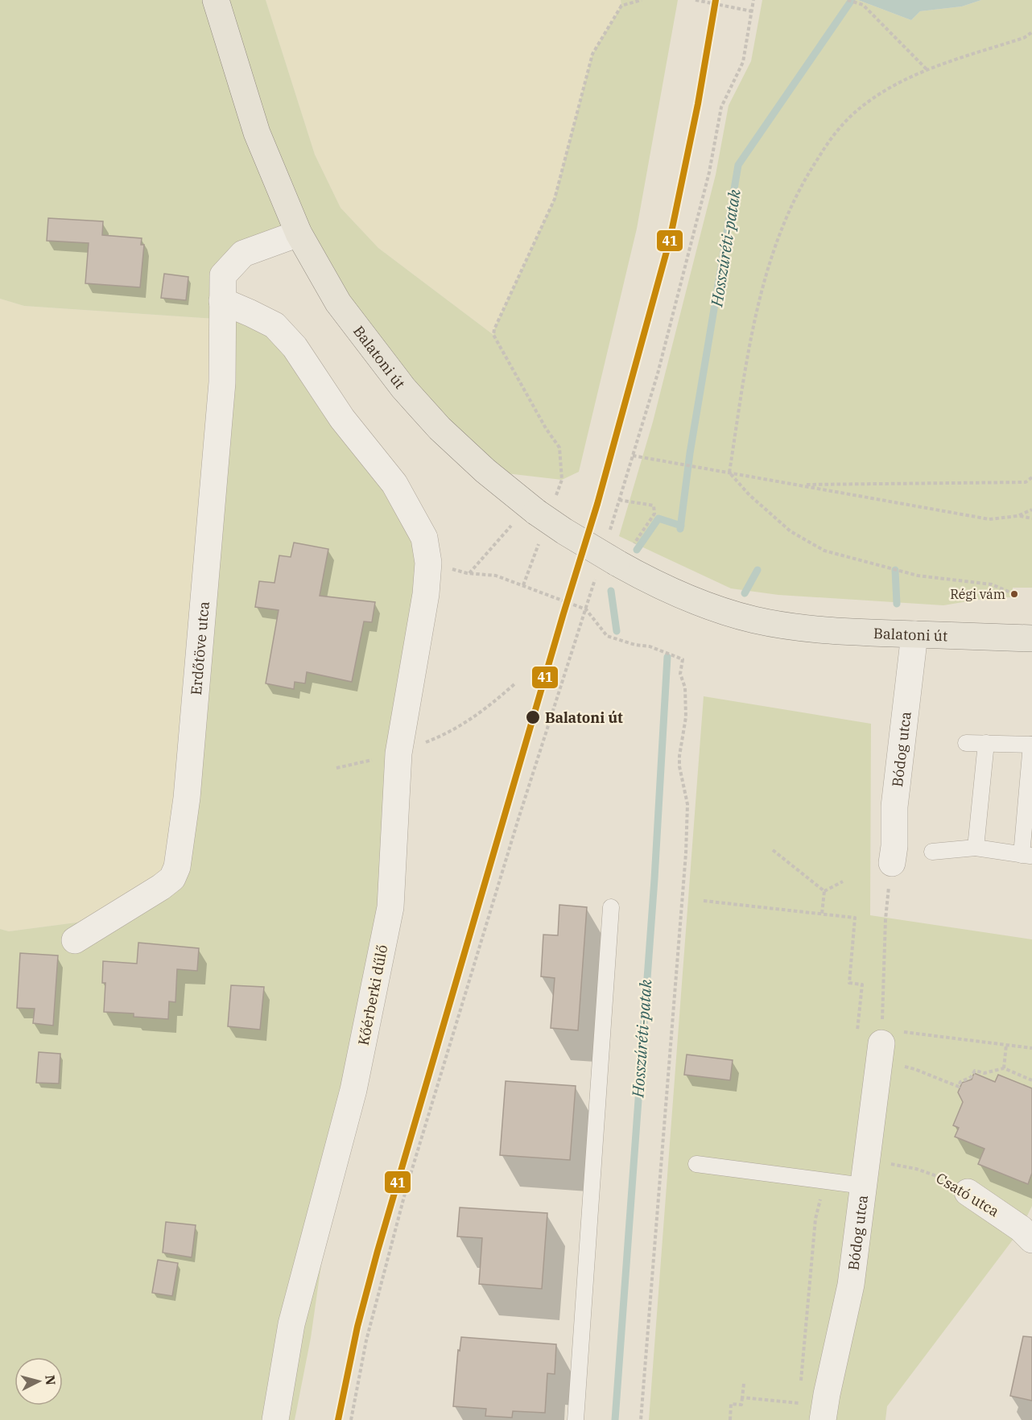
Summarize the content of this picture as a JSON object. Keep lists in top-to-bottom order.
{
  "streets": {
    "main road": ["Balatoni út"],
    "street": [
      "Erdőtöve utca",
      "Bódog utca",
      "Kőérberki dűlő",
      "Csató utca"
    ]
  },
  "crossings": [
    ["Balatoni út", "Erdőtöve utca"],
    ["Balatoni út", "Bódog utca"],
    ["Bódog utca", "Csató utca"]
  ],
  "water": ["Hosszúréti-patak"],
  "places": ["Régi vám", "Balatoni út"],
  "lines": ["transit line 41"],
  "north": "right"
}
